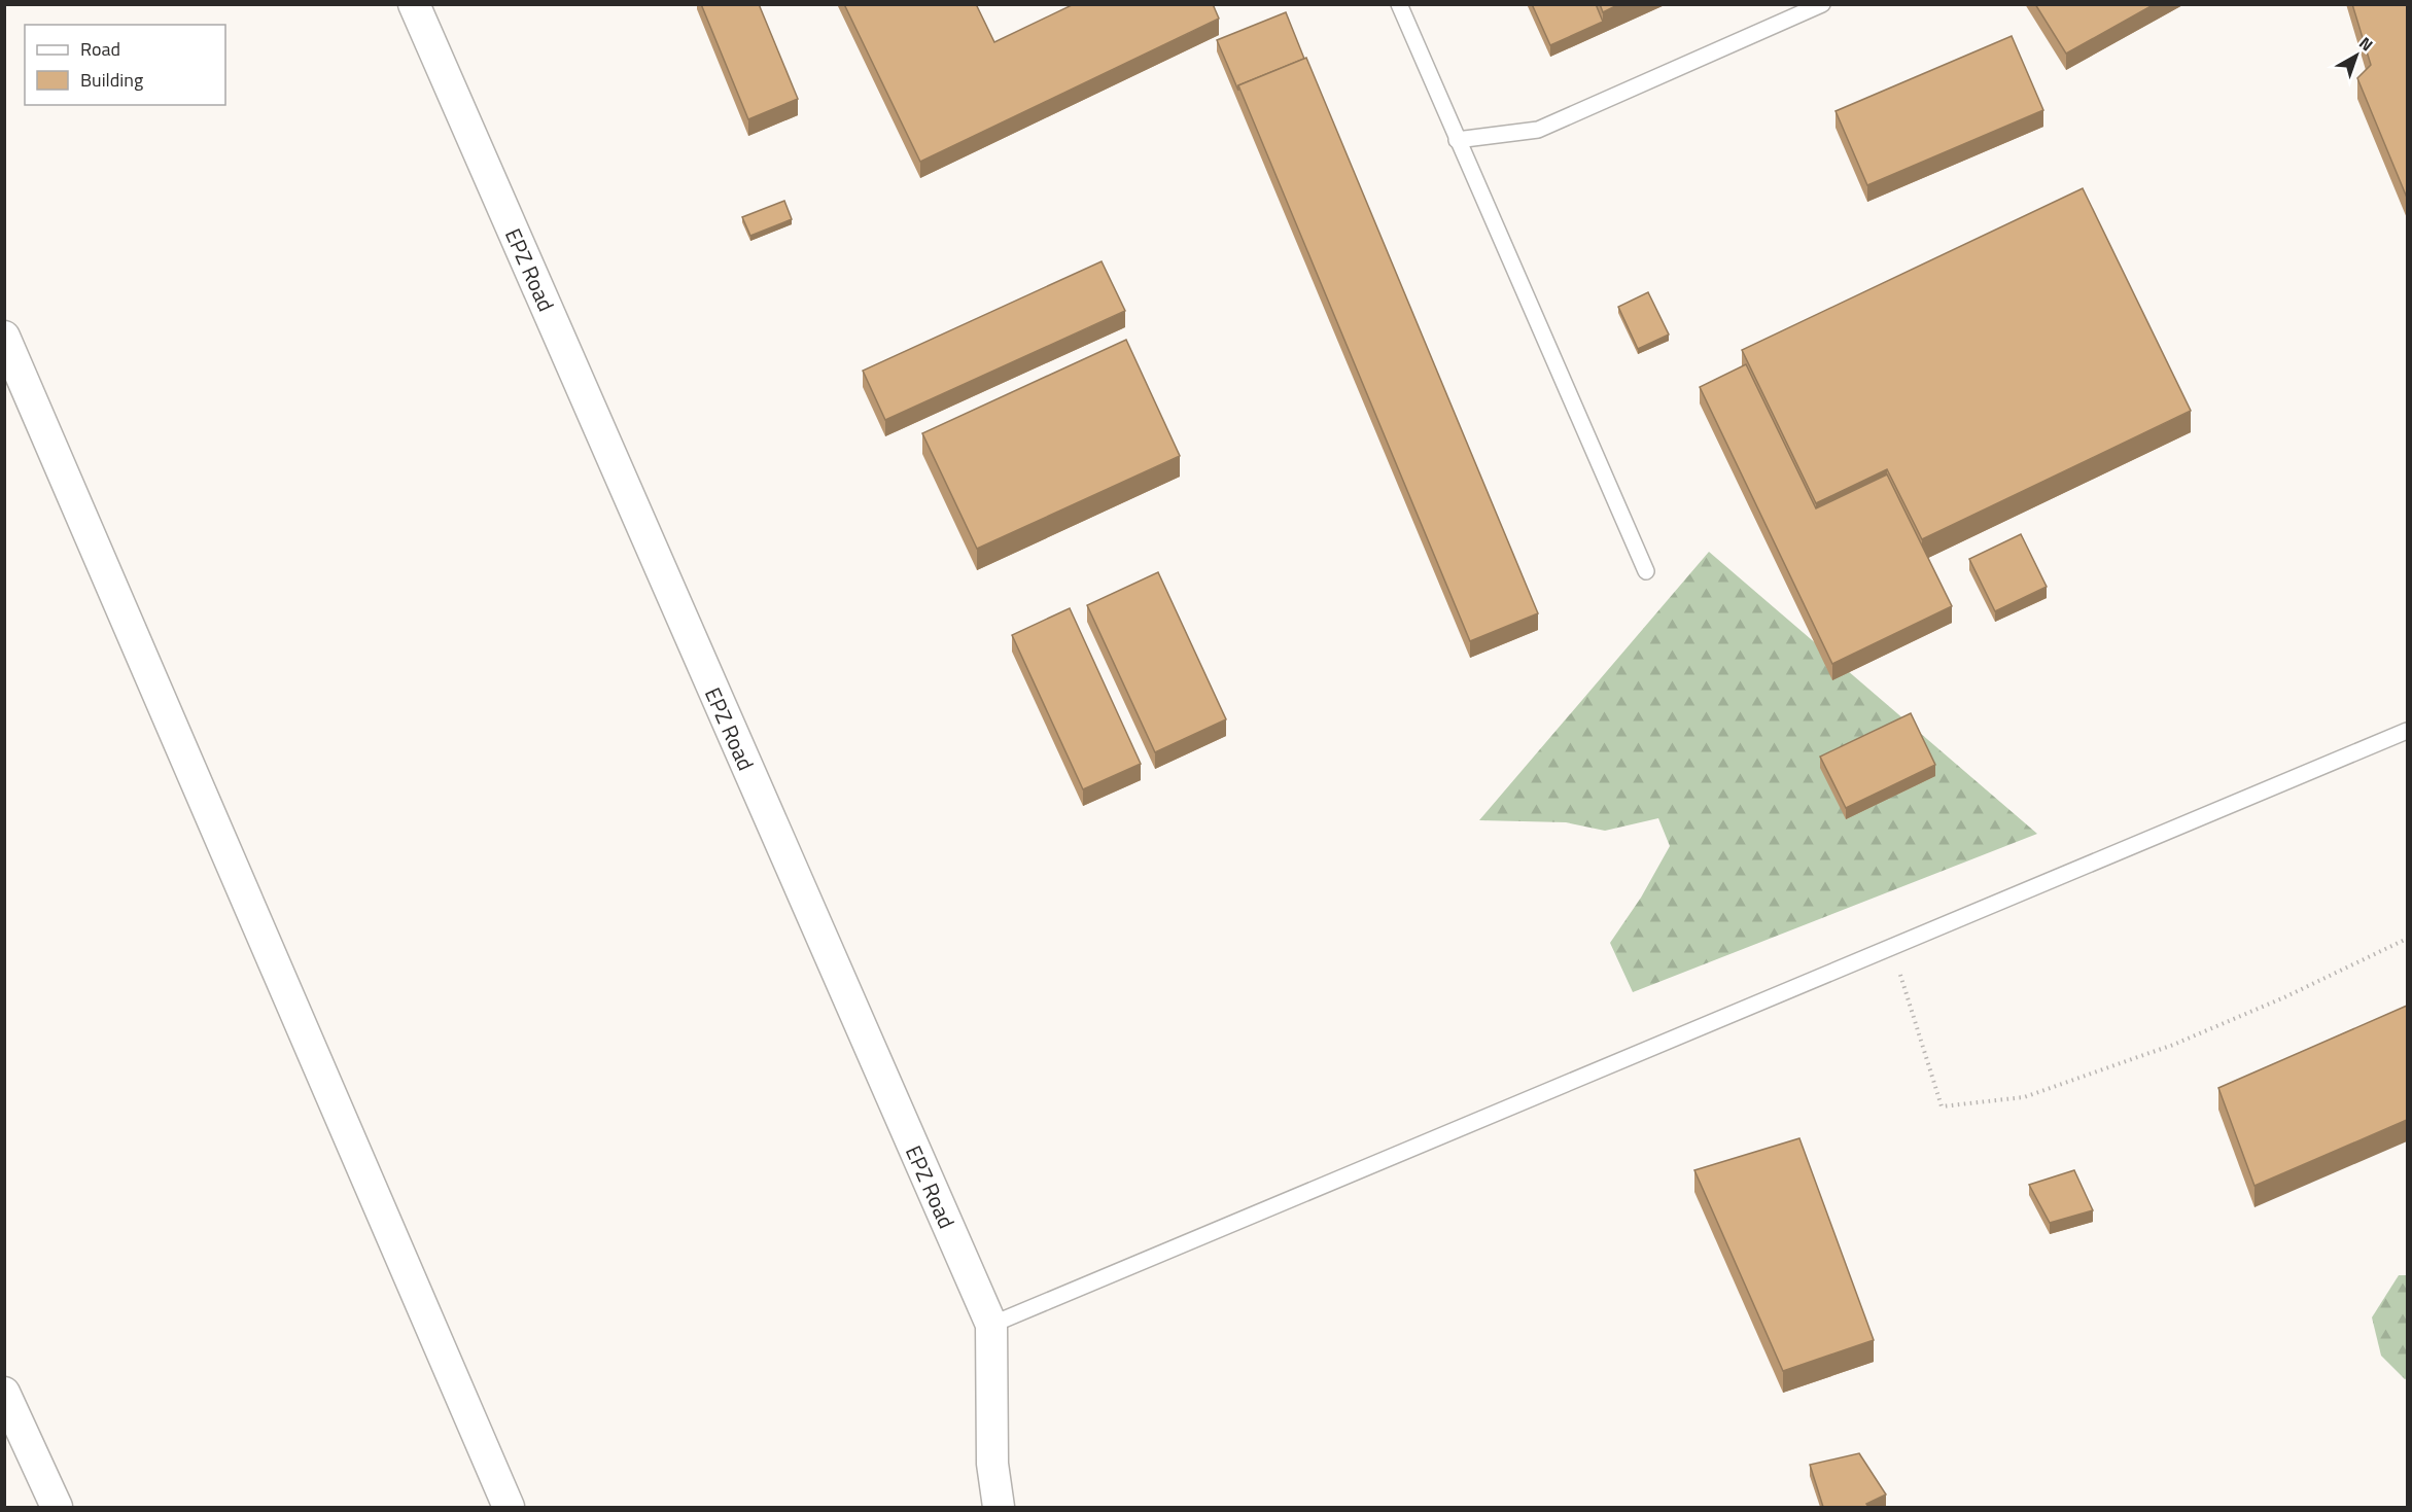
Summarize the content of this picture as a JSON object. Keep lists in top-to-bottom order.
{
  "streets": {
    "street": ["EPZ Road"]
  },
  "legend": ["Road", "Building"],
  "north": "top right"
}
